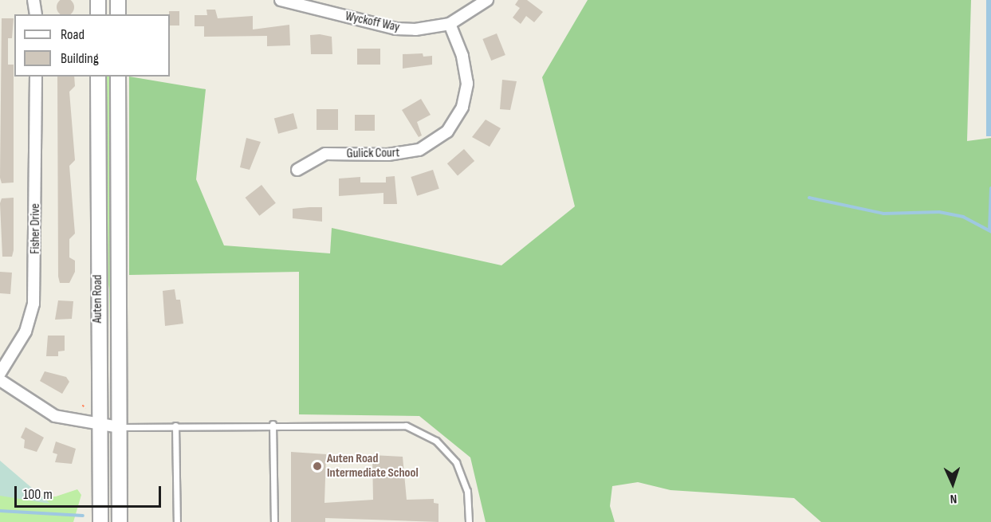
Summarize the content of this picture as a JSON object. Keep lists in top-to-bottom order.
{
  "streets": {
    "street": [
      "Wyckoff Way",
      "Gulick Court",
      "Fisher Drive",
      "Auten Road"
    ]
  },
  "crossings": [
    ["Wyckoff Way", "Gulick Court"]
  ],
  "places": ["Auten Road Intermediate School"],
  "legend": ["Road", "Building"],
  "scale_bar": "100 m",
  "north": "bottom"
}
